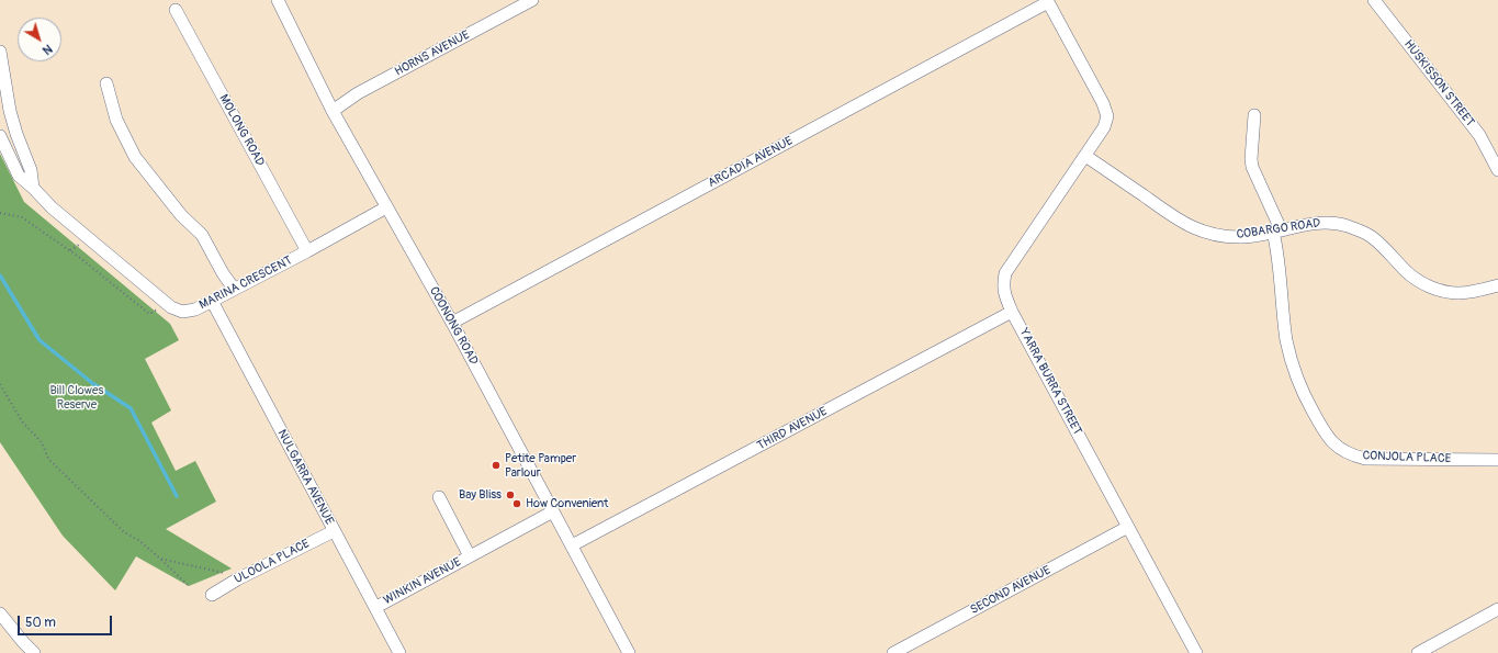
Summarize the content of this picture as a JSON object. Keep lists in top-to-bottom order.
{
  "streets": {
    "street": [
      "HORNS AVENUE",
      "HUSKISSON STREET",
      "MOLONG ROAD",
      "ARCADIA AVENUE",
      "COBARGO ROAD",
      "MARINA CRESCENT",
      "COONONG ROAD",
      "YARRA BURRA STREET",
      "THIRD AVENUE",
      "CONJOLA PLACE",
      "NULGARRA AVENUE",
      "ULOOLA PLACE",
      "WINKIN AVENUE",
      "SECOND AVENUE"
    ]
  },
  "crossings": [
    ["HORNS AVENUE", "COONONG ROAD"],
    ["MOLONG ROAD", "MARINA CRESCENT"],
    ["ARCADIA AVENUE", "COONONG ROAD"],
    ["ARCADIA AVENUE", "YARRA BURRA STREET"],
    ["COBARGO ROAD", "YARRA BURRA STREET"],
    ["COBARGO ROAD", "CONJOLA PLACE"],
    ["MARINA CRESCENT", "COONONG ROAD"],
    ["MARINA CRESCENT", "NULGARRA AVENUE"],
    ["COONONG ROAD", "THIRD AVENUE"],
    ["COONONG ROAD", "WINKIN AVENUE"],
    ["YARRA BURRA STREET", "THIRD AVENUE"],
    ["YARRA BURRA STREET", "SECOND AVENUE"],
    ["NULGARRA AVENUE", "ULOOLA PLACE"],
    ["NULGARRA AVENUE", "WINKIN AVENUE"]
  ],
  "parks": ["Bill Clowes Reserve"],
  "places": ["Petite Pamper Parlour", "Bay Bliss", "How Convenient"],
  "scale_bar": "50 m",
  "north": "bottom right"
}
